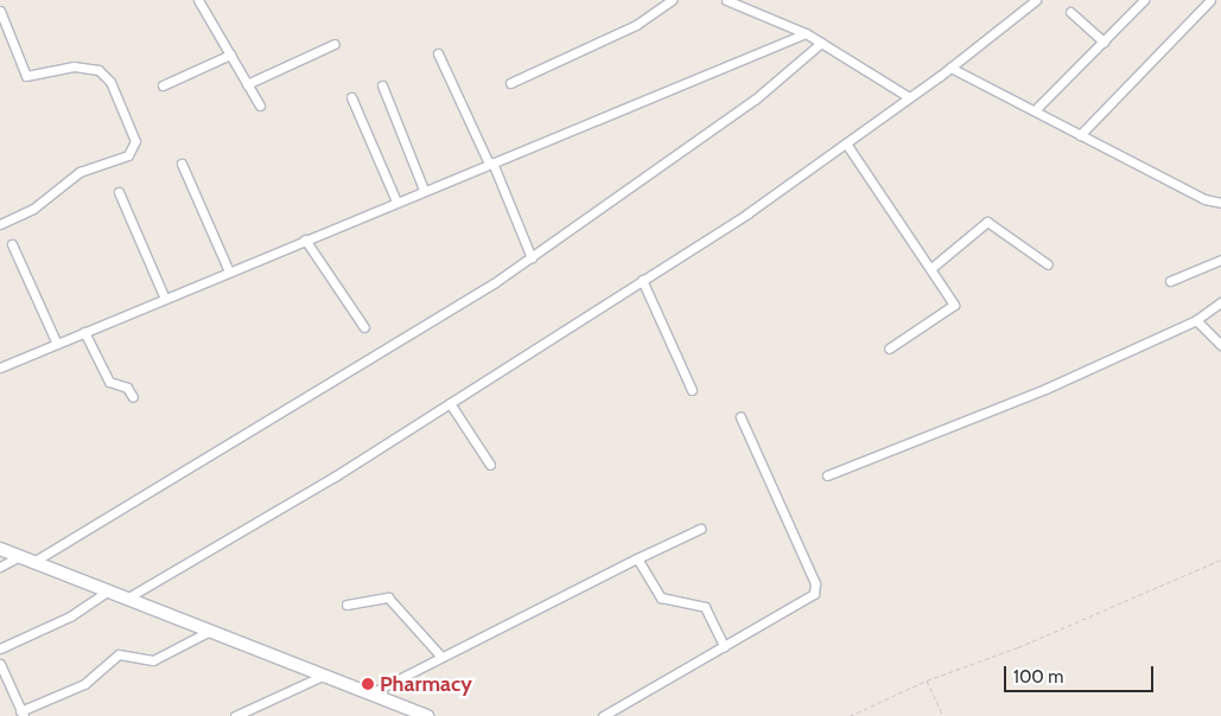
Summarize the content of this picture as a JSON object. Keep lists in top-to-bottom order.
{
  "places": ["Pharmacy"],
  "scale_bar": "100 m"
}
